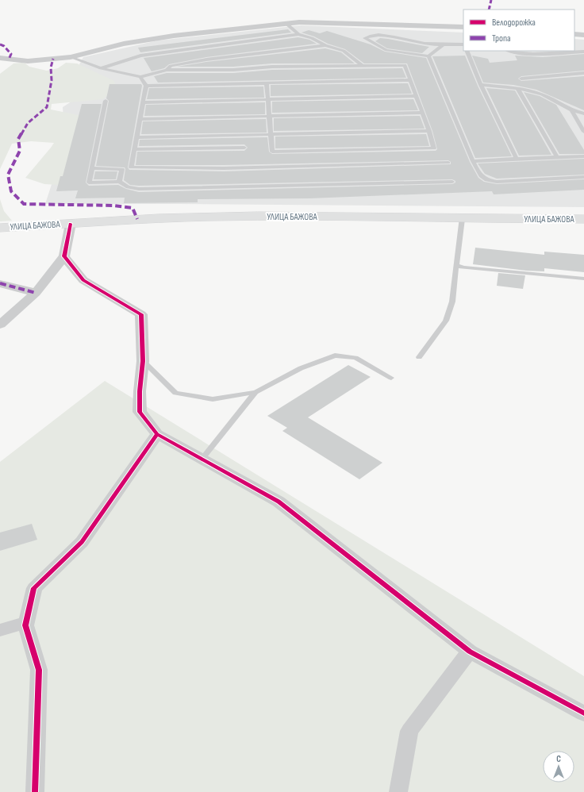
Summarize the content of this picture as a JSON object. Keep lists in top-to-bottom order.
{
  "streets": {
    "highway": ["УЛИЦА БАЖОВА"]
  },
  "legend": ["Велодорожка", "Тропа"],
  "north": "top"
}
